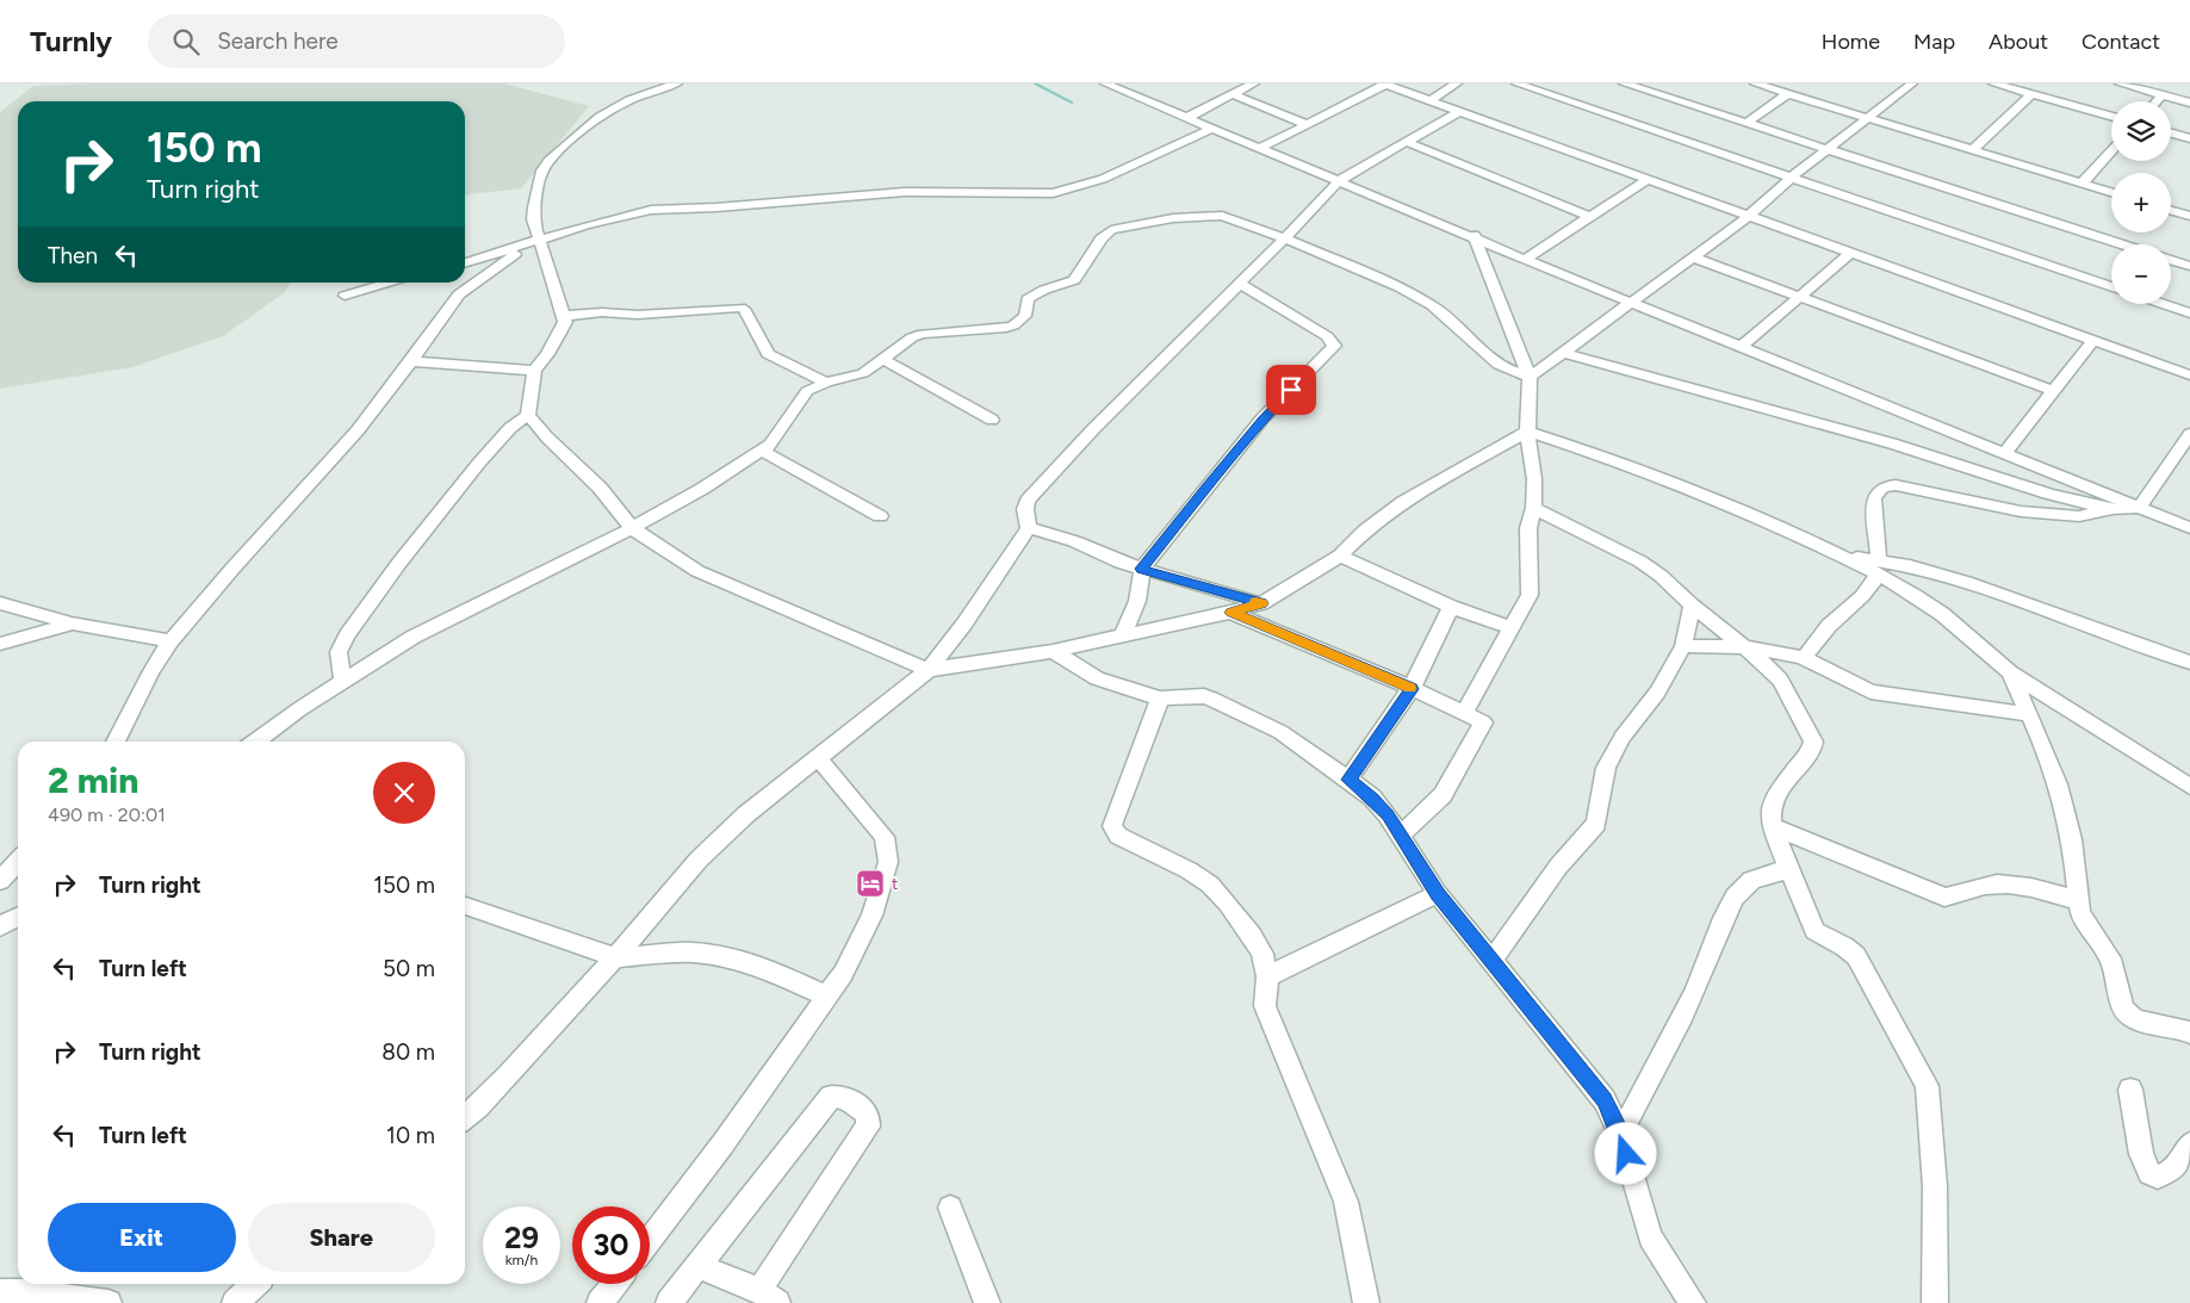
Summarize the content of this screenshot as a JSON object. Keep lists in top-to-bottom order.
{
  "places": {
    "hotel": ["t"]
  },
  "page": {
    "header": "Turnly",
    "search": "Search here",
    "nav": [
      "Home",
      "Map",
      "About",
      "Contact"
    ],
    "map_buttons": ["+", "−"],
    "turn": ["150 m", "Turn right"],
    "then": "Then",
    "heading": ["2 min", "490 m · 20:01"],
    "list": [
      {
        "name": "Turn right",
        "value": "150 m"
      },
      {
        "name": "Turn left",
        "value": "50 m"
      },
      {
        "name": "Turn right",
        "value": "80 m"
      },
      {
        "name": "Turn left",
        "value": "10 m"
      }
    ],
    "buttons": ["Exit", "Share"],
    "speed": "29 km/h",
    "limit": "30"
  }
}
